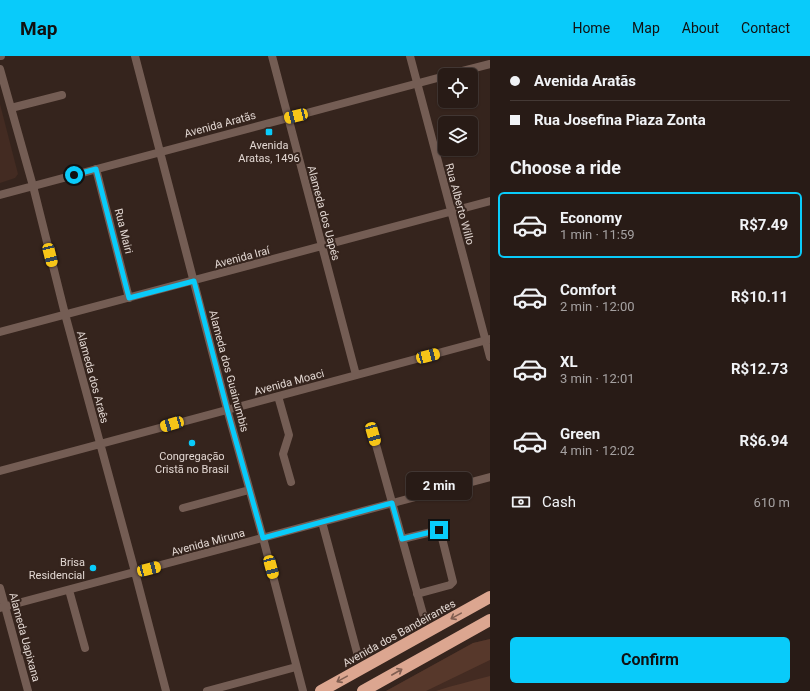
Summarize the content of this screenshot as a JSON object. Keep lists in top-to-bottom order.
{
  "streets": {
    "highway": ["Avenida dos Bandeirantes"],
    "street": [
      "Avenida Aratãs",
      "Rua Alberto Willo",
      "Alameda dos Uapés",
      "Rua Mairi",
      "Avenida Iraí",
      "Alameda dos Guainumbis",
      "Alameda dos Araês",
      "Avenida Moaci",
      "Avenida Miruna",
      "Alameda Uapixana"
    ]
  },
  "crossings": [
    ["Avenida Aratãs", "Rua Alberto Willo"],
    ["Avenida Aratãs", "Alameda dos Uapés"],
    ["Avenida Aratãs", "Rua Mairi"],
    ["Avenida Aratãs", "Alameda dos Guainumbis"],
    ["Avenida Aratãs", "Alameda dos Araês"],
    ["Rua Alberto Willo", "Avenida Iraí"],
    ["Rua Alberto Willo", "Avenida Moaci"],
    ["Alameda dos Uapés", "Avenida Iraí"],
    ["Alameda dos Uapés", "Avenida Moaci"],
    ["Rua Mairi", "Avenida Iraí"],
    ["Avenida Iraí", "Alameda dos Guainumbis"],
    ["Avenida Iraí", "Alameda dos Araês"],
    ["Alameda dos Guainumbis", "Avenida Moaci"],
    ["Alameda dos Guainumbis", "Avenida Miruna"],
    ["Alameda dos Araês", "Avenida Moaci"],
    ["Alameda dos Araês", "Avenida Miruna"],
    ["Avenida Miruna", "Alameda Uapixana"]
  ],
  "places": {
    "transit": ["Avenida Aratas, 1496"],
    "other": ["Congregação Cristã no Brasil", "Brisa Residencial"]
  },
  "page": {
    "header": "Map",
    "nav": [
      "Home",
      "Map",
      "About",
      "Contact"
    ],
    "banner": ["Avenida Aratãs", "Rua Josefina Piaza Zonta"],
    "heading": "Choose a ride",
    "list": [
      {
        "name": "Economy",
        "note": "1 min · 11:59",
        "value": "R$7.49"
      },
      {
        "name": "Comfort",
        "note": "2 min · 12:00",
        "value": "R$10.11"
      },
      {
        "name": "XL",
        "note": "3 min · 12:01",
        "value": "R$12.73"
      },
      {
        "name": "Green",
        "note": "4 min · 12:02",
        "value": "R$6.94"
      }
    ],
    "bubble": "2 min",
    "pay": ["Cash", "610 m"],
    "buttons": "Confirm"
  }
}
